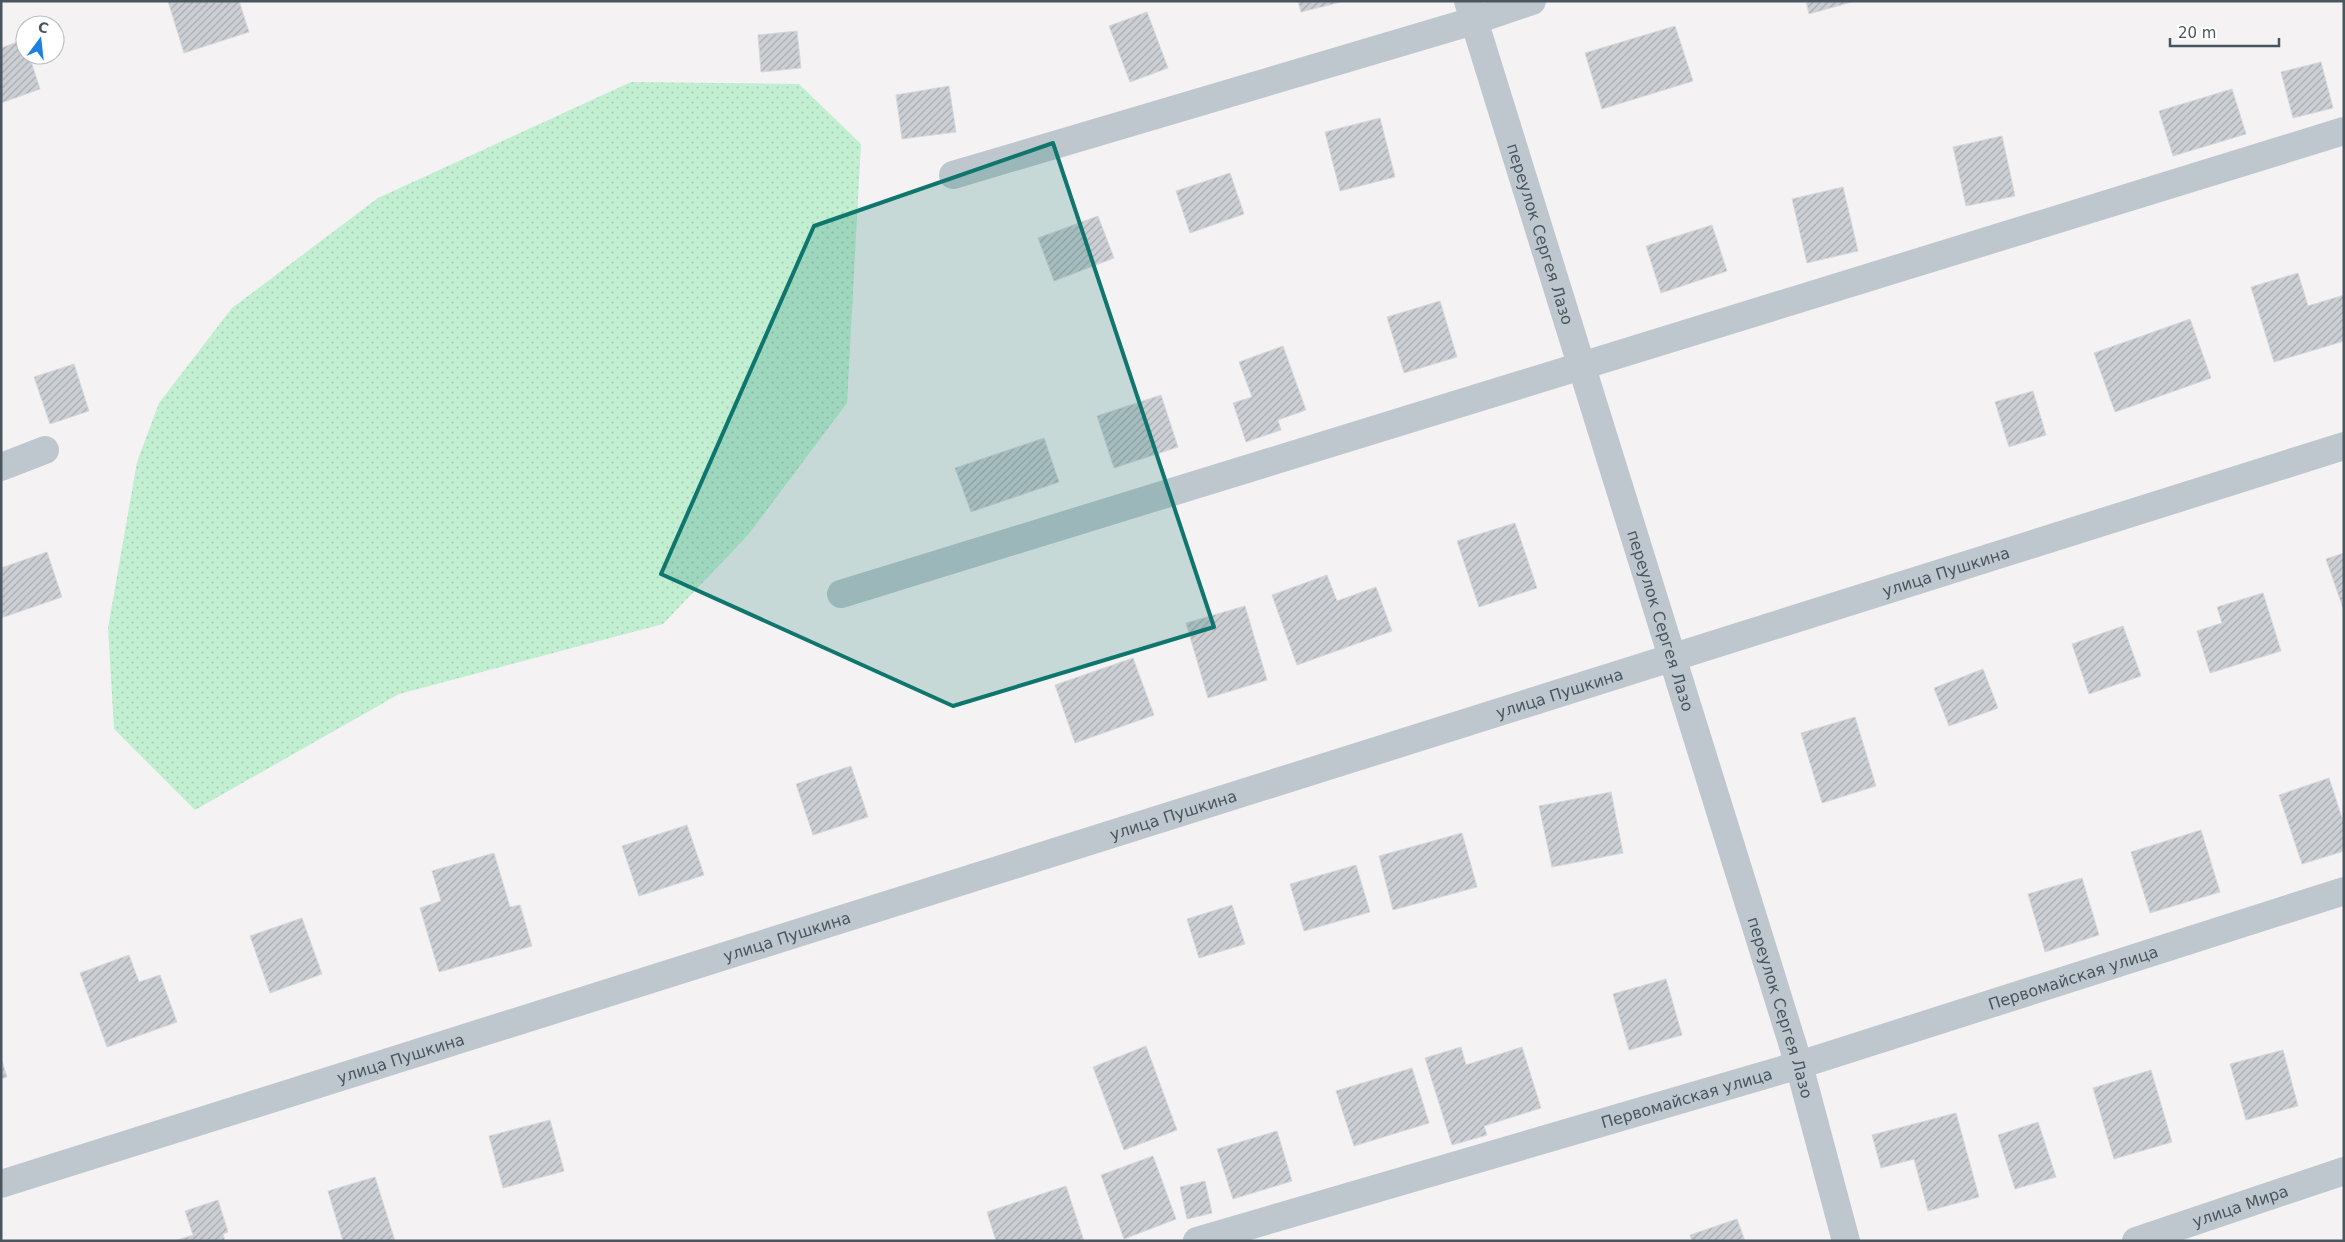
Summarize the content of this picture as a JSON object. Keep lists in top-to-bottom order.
{
  "streets": {
    "street": [
      "переулок Сергея Лазо",
      "улица Пушкина",
      "Первомайская улица",
      "улица Мира"
    ]
  },
  "crossings": [
    ["переулок Сергея Лазо", "улица Пушкина"],
    ["переулок Сергея Лазо", "Первомайская улица"]
  ],
  "scale_bar": "20 m",
  "north": "top"
}
